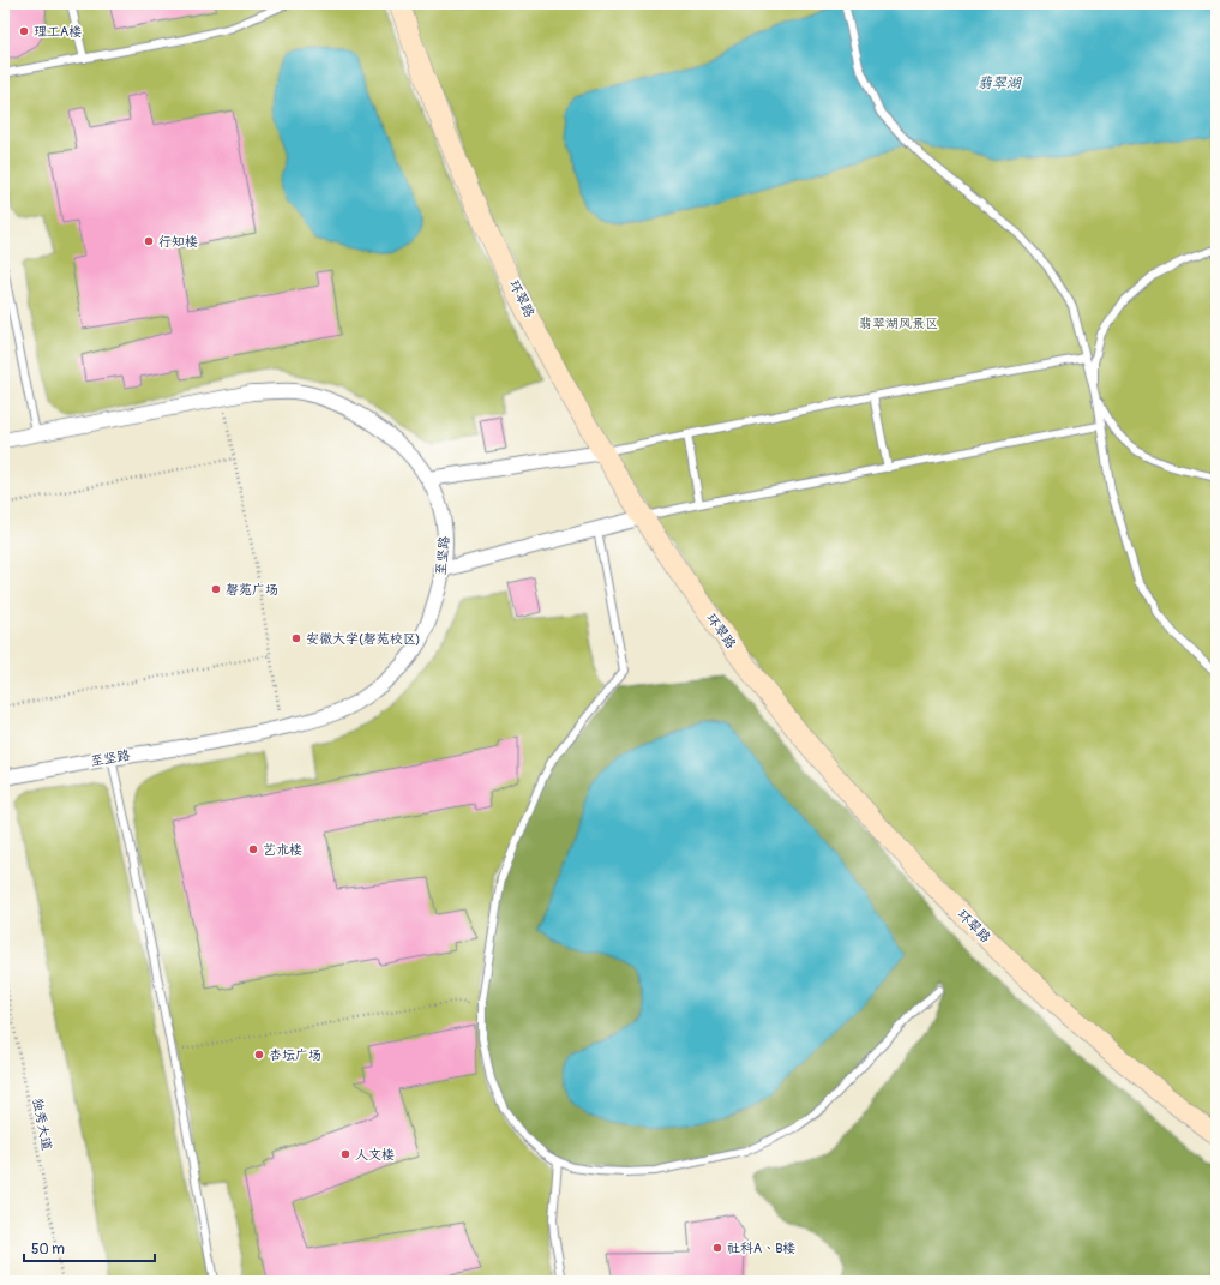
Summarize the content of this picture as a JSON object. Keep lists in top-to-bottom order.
{
  "streets": {
    "street": ["环翠路", "至坚路"],
    "path": ["独秀大道"]
  },
  "water": ["翡翠湖"],
  "parks": ["翡翠湖风景区"],
  "places": [
    "理工A楼",
    "行知楼",
    "磬苑广场",
    "安徽大学(磬苑校区)",
    "艺术楼",
    "杏坛广场",
    "人文楼",
    "社科A、B楼"
  ],
  "scale_bar": "50 m"
}
